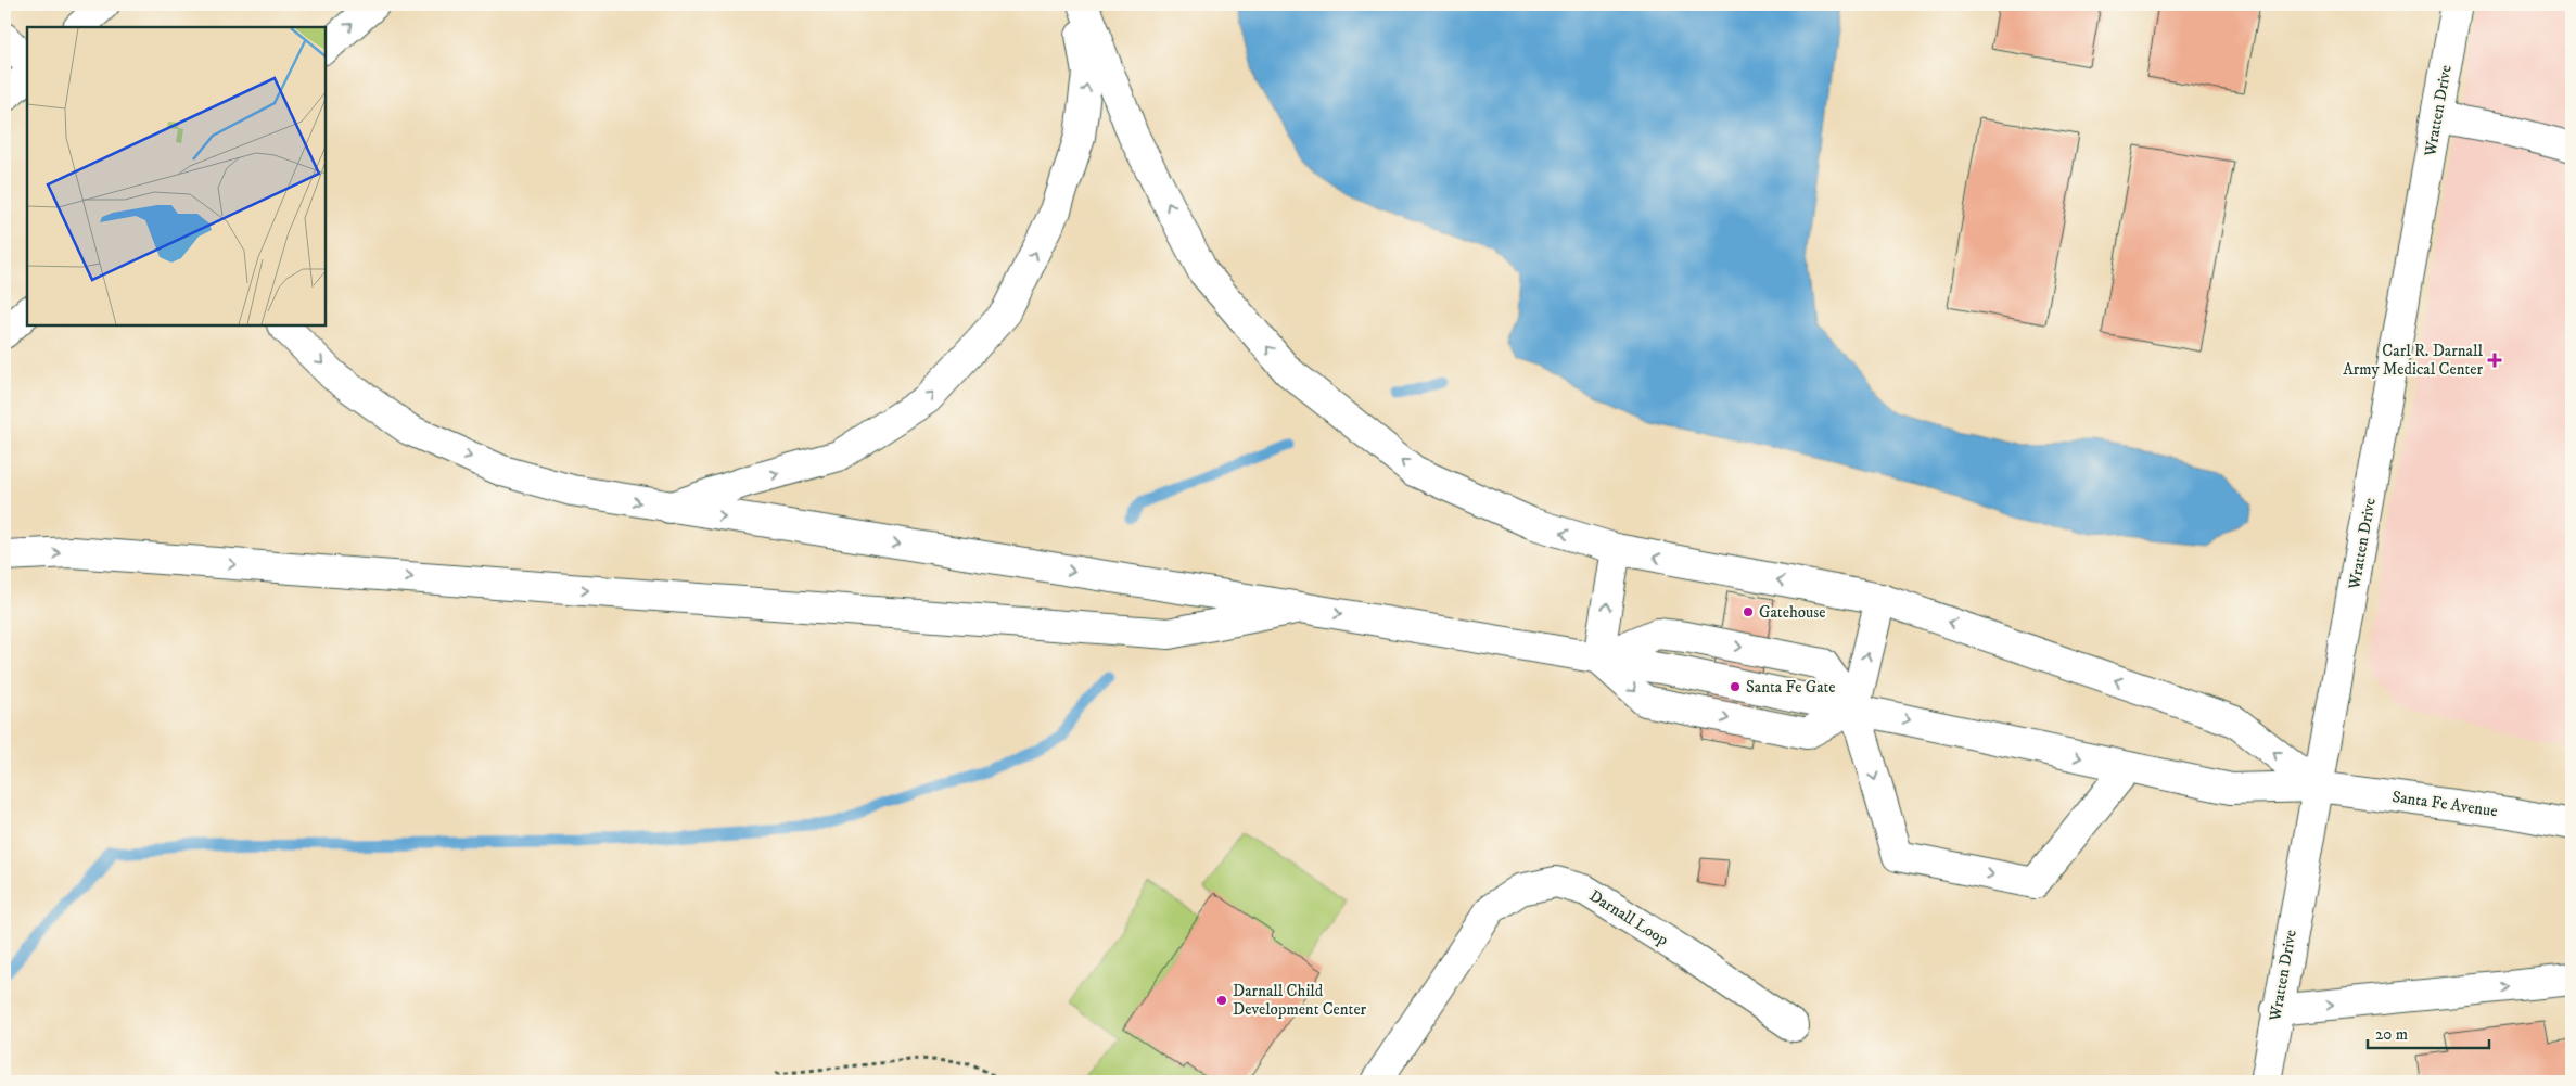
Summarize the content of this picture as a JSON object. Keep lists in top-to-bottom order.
{
  "streets": {
    "street": ["Wratten Drive", "Santa Fe Avenue", "Darnall Loop"]
  },
  "crossings": [
    ["Wratten Drive", "Santa Fe Avenue"]
  ],
  "places": {
    "health": ["Carl R. Darnall Army Medical Center"],
    "other": ["Gatehouse", "Santa Fe Gate", "Darnall Child Development Center"]
  },
  "scale_bar": "20 m"
}
